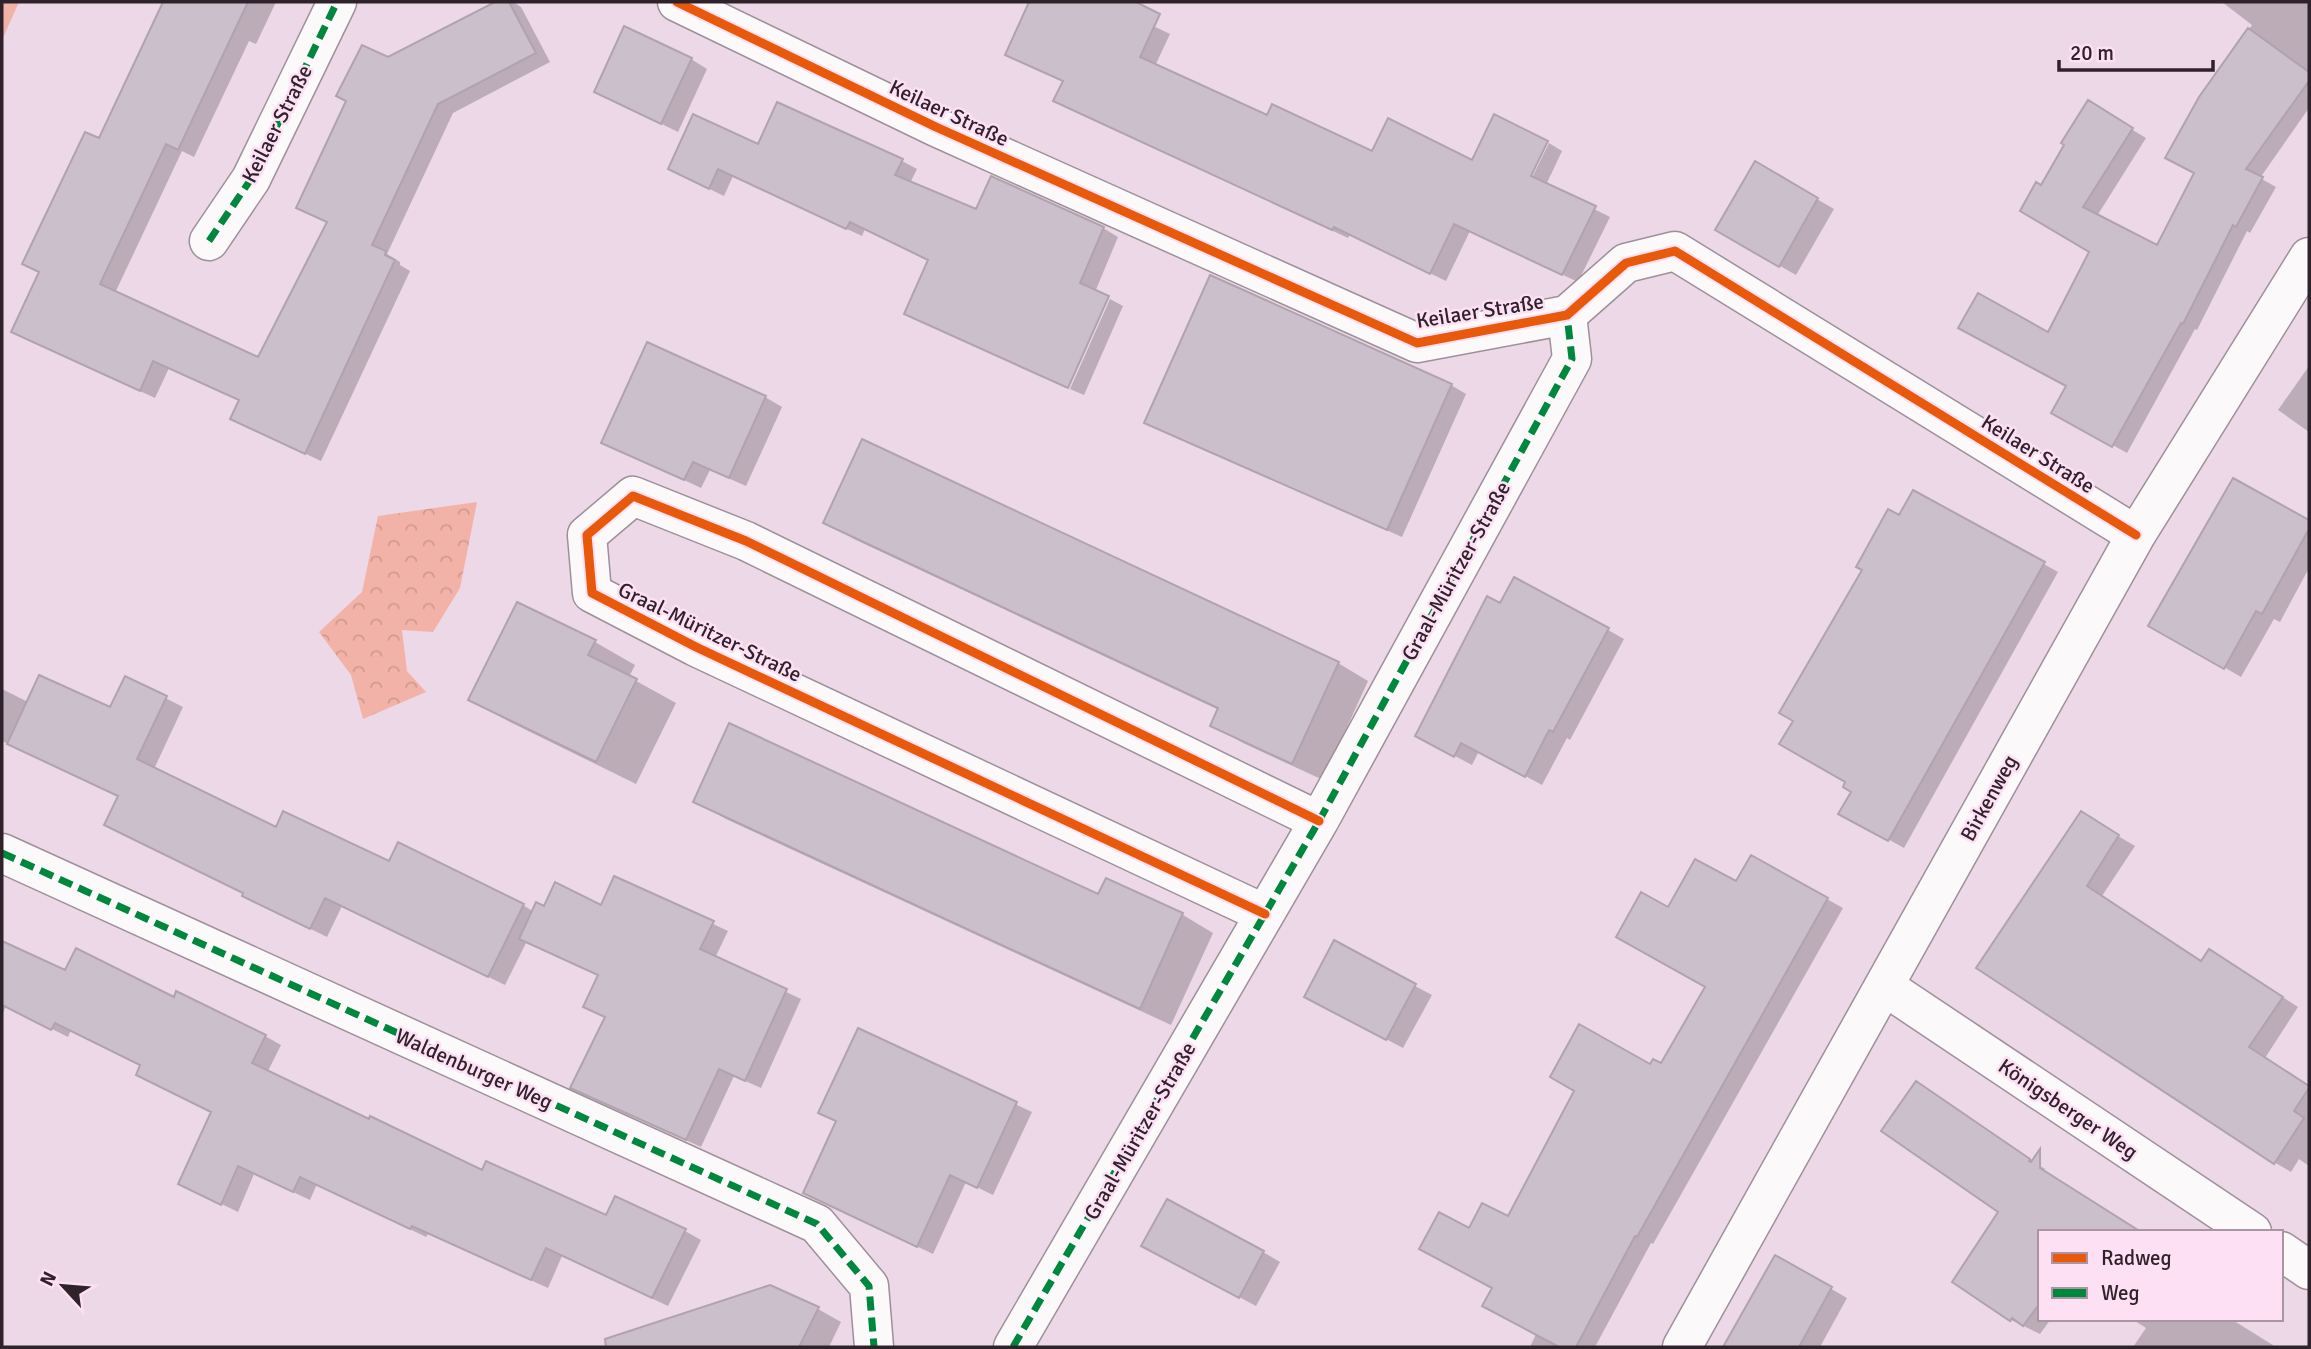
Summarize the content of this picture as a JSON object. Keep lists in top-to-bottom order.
{
  "streets": {
    "street": [
      "Keilaer Straße",
      "Graal-Müritzer-Straße",
      "Birkenweg",
      "Waldenburger Weg",
      "Königsberger Weg"
    ]
  },
  "crossings": [
    ["Keilaer Straße", "Graal-Müritzer-Straße"],
    ["Keilaer Straße", "Birkenweg"],
    ["Birkenweg", "Königsberger Weg"]
  ],
  "legend": ["Radweg", "Weg"],
  "scale_bar": "20 m",
  "north": "top left"
}
